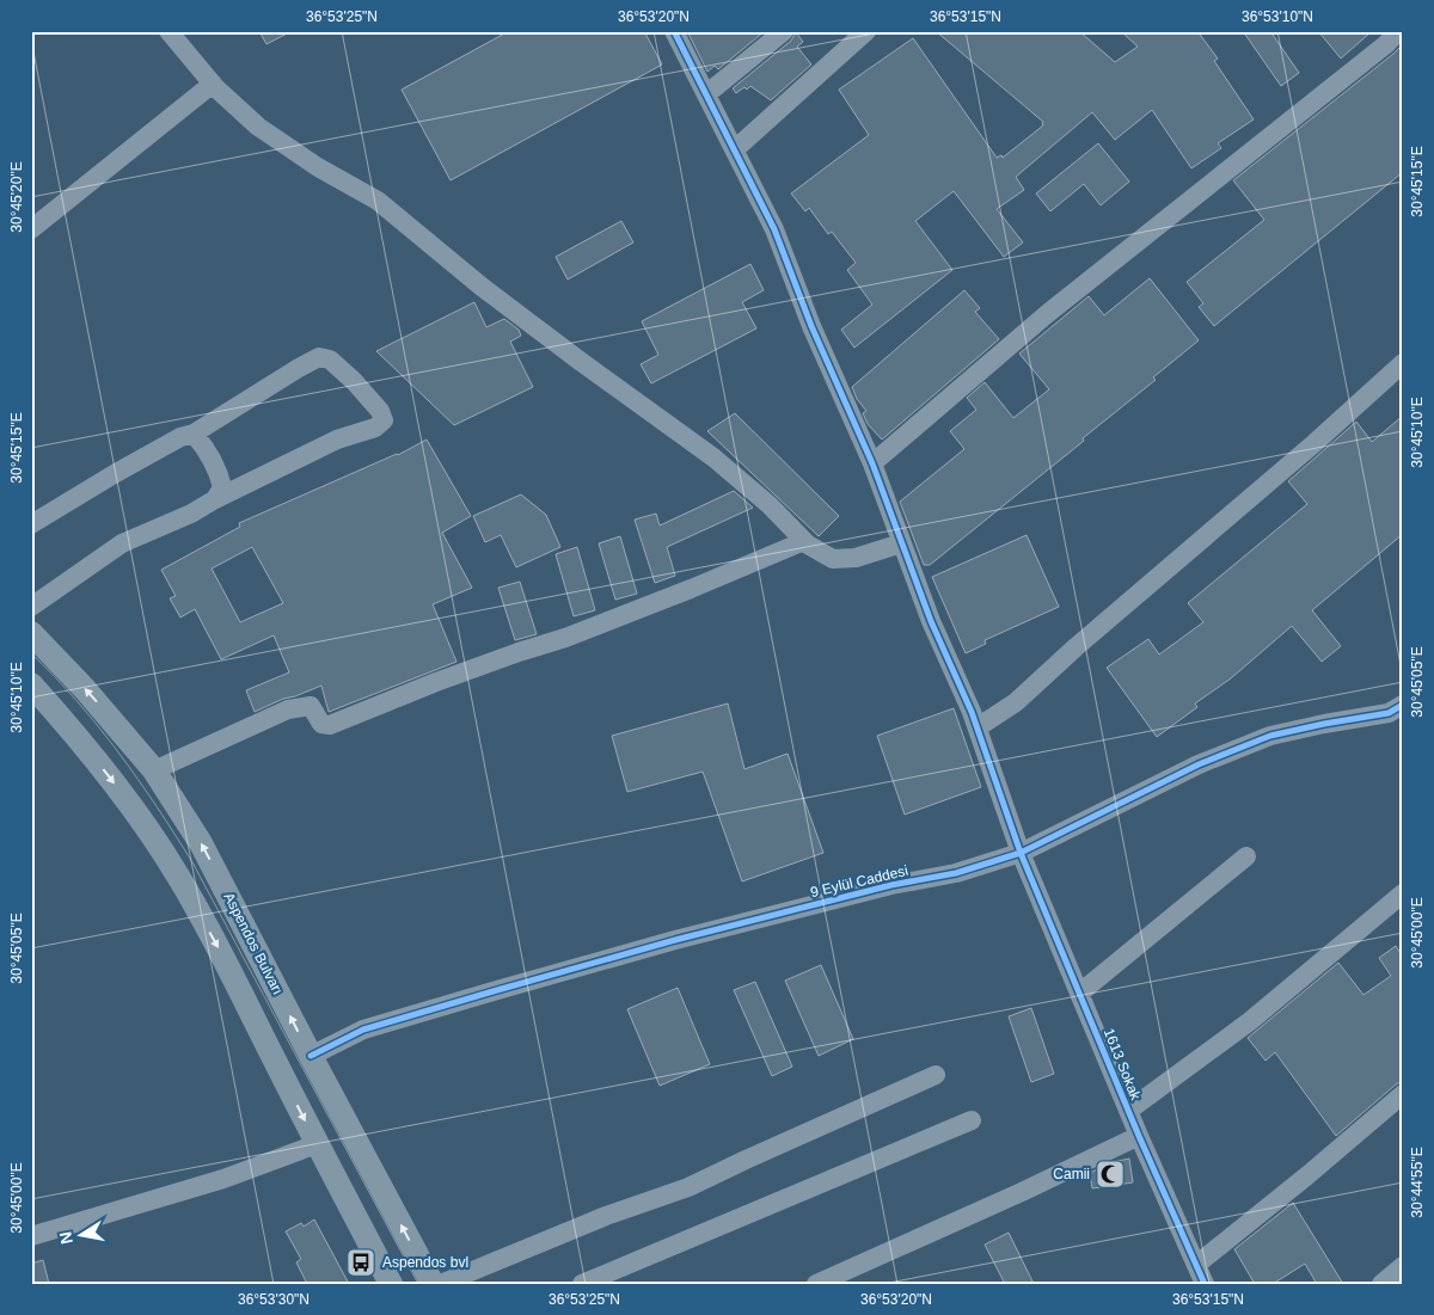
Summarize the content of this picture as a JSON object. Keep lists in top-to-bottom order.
{
  "streets": {
    "main road": ["Aspendos Bulvarı"],
    "street": ["9 Eylül Caddesi", "1613 Sokak"]
  },
  "crossings": [
    ["9 Eylül Caddesi", "Aspendos Bulvarı"],
    ["9 Eylül Caddesi", "1613 Sokak"]
  ],
  "places": {
    "mosque": ["Camii"],
    "bus stop": ["Aspendos bvl"]
  },
  "north": "left",
  "coordinates": [
    "36°53'25\"N",
    "36°53'20\"N",
    "36°53'15\"N",
    "36°53'10\"N",
    "30°45'15\"E",
    "30°45'20\"E",
    "30°45'10\"E",
    "30°45'05\"E",
    "30°45'00\"E",
    "30°44'55\"E",
    "36°53'30\"N"
  ]
}
